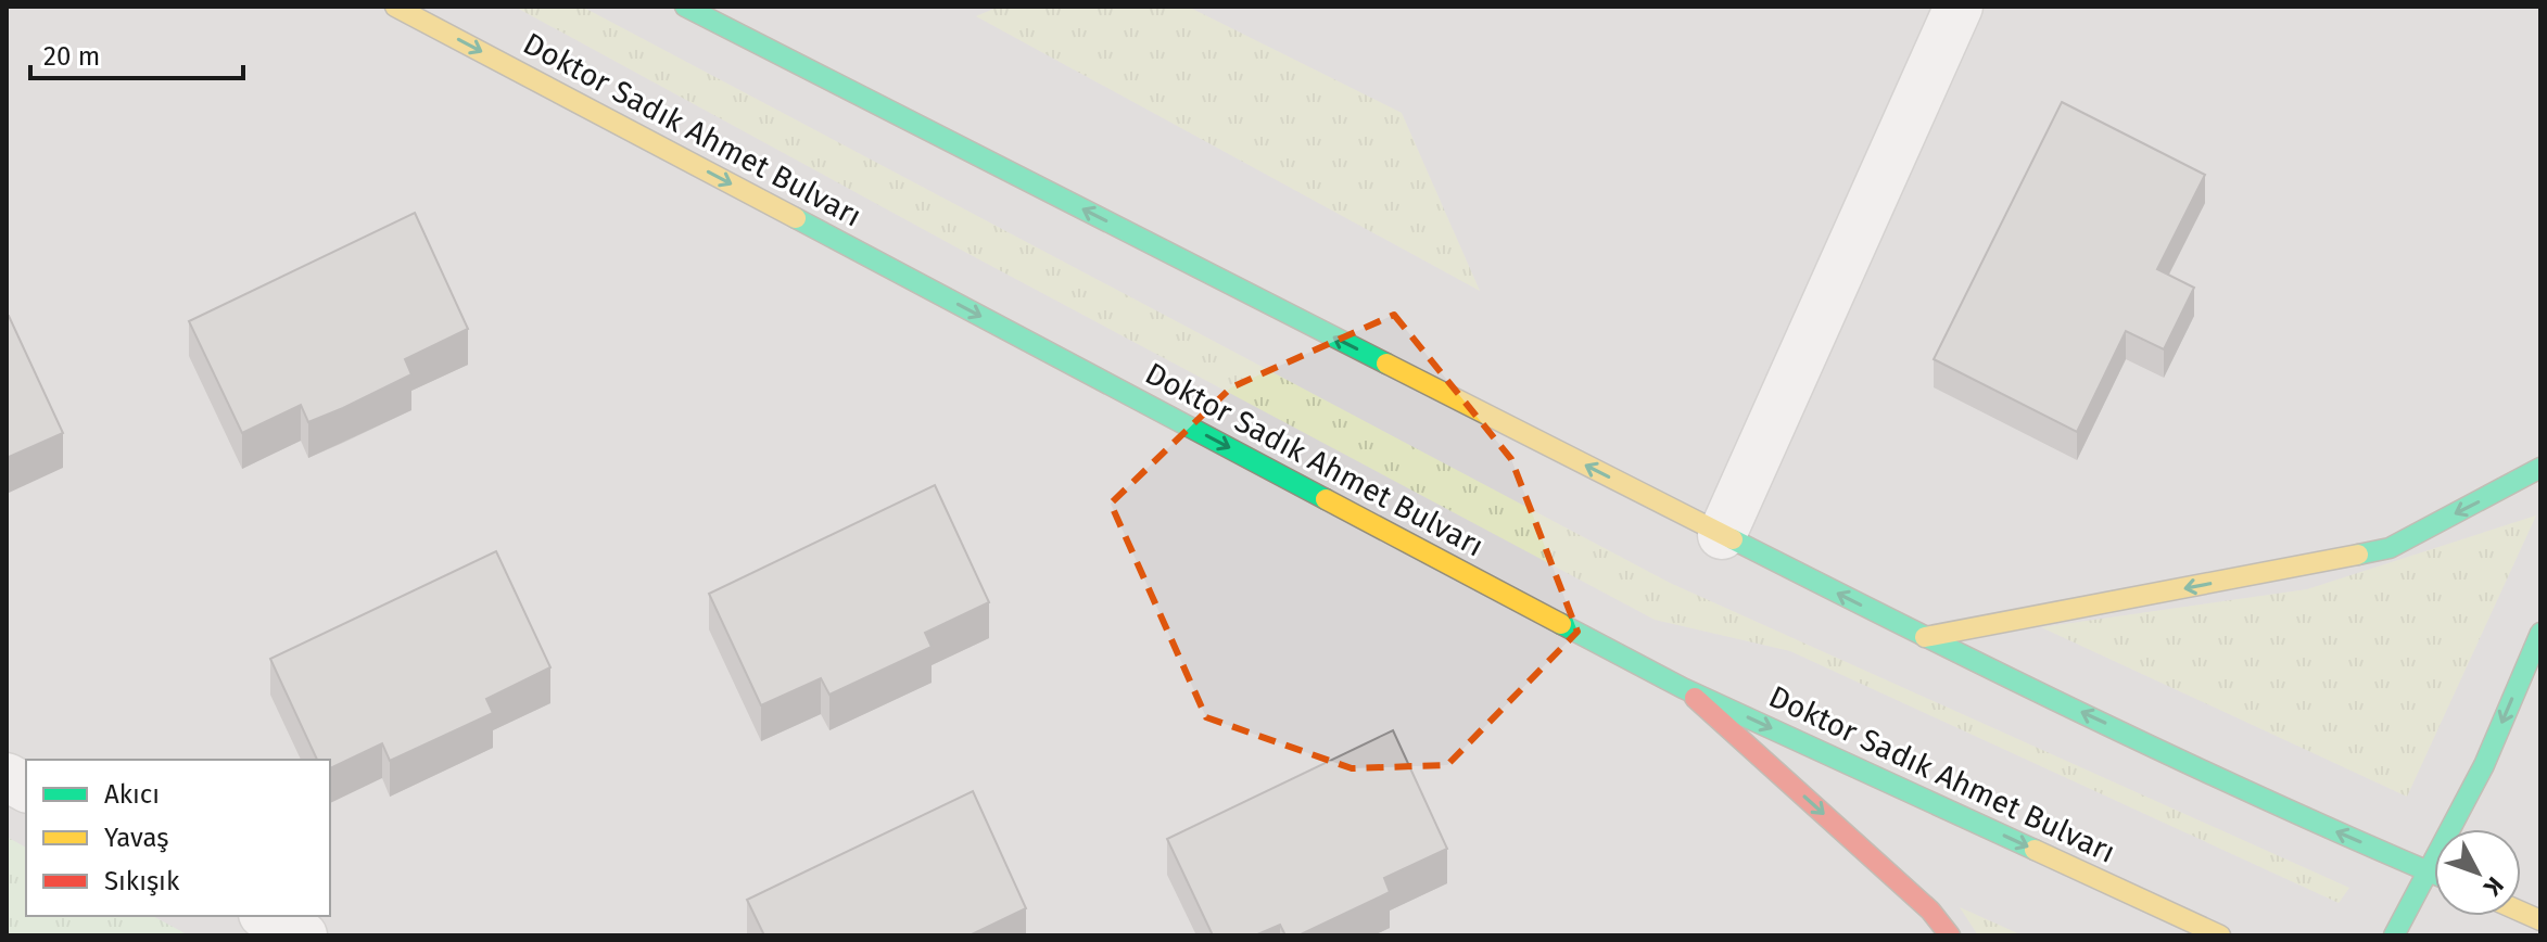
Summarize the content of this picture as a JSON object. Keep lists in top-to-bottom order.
{
  "streets": {
    "main road": ["Doktor Sadık Ahmet Bulvarı"]
  },
  "legend": ["Akıcı", "Yavaş", "Sıkışık"],
  "scale_bar": "20 m",
  "north": "bottom right"
}
